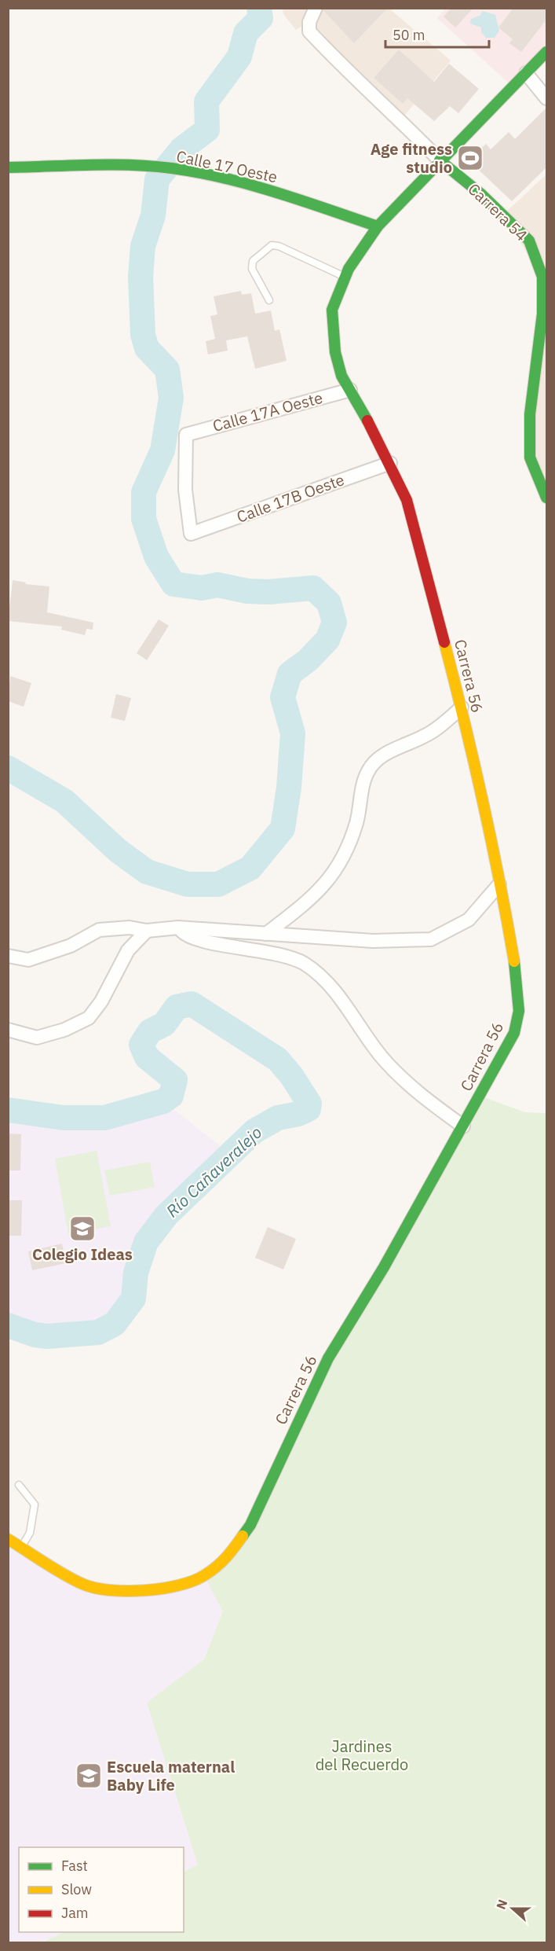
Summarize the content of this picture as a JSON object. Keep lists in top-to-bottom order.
{
  "streets": {
    "street": [
      "Calle 17 Oeste",
      "Carrera 54",
      "Calle 17A Oeste",
      "Calle 17B Oeste",
      "Carrera 56"
    ]
  },
  "crossings": [
    ["Calle 17 Oeste", "Carrera 56"],
    ["Carrera 54", "Carrera 56"],
    ["Calle 17A Oeste", "Calle 17B Oeste"],
    ["Calle 17A Oeste", "Carrera 56"],
    ["Calle 17B Oeste", "Carrera 56"]
  ],
  "water": ["Río Cañaveralejo"],
  "parks": ["Jardines del Recuerdo"],
  "places": {
    "sports": ["Age fitness studio"],
    "school or university": ["Colegio Ideas", "Escuela maternal Baby Life"]
  },
  "legend": ["Fast", "Slow", "Jam"],
  "scale_bar": "50 m",
  "north": "left"
}
